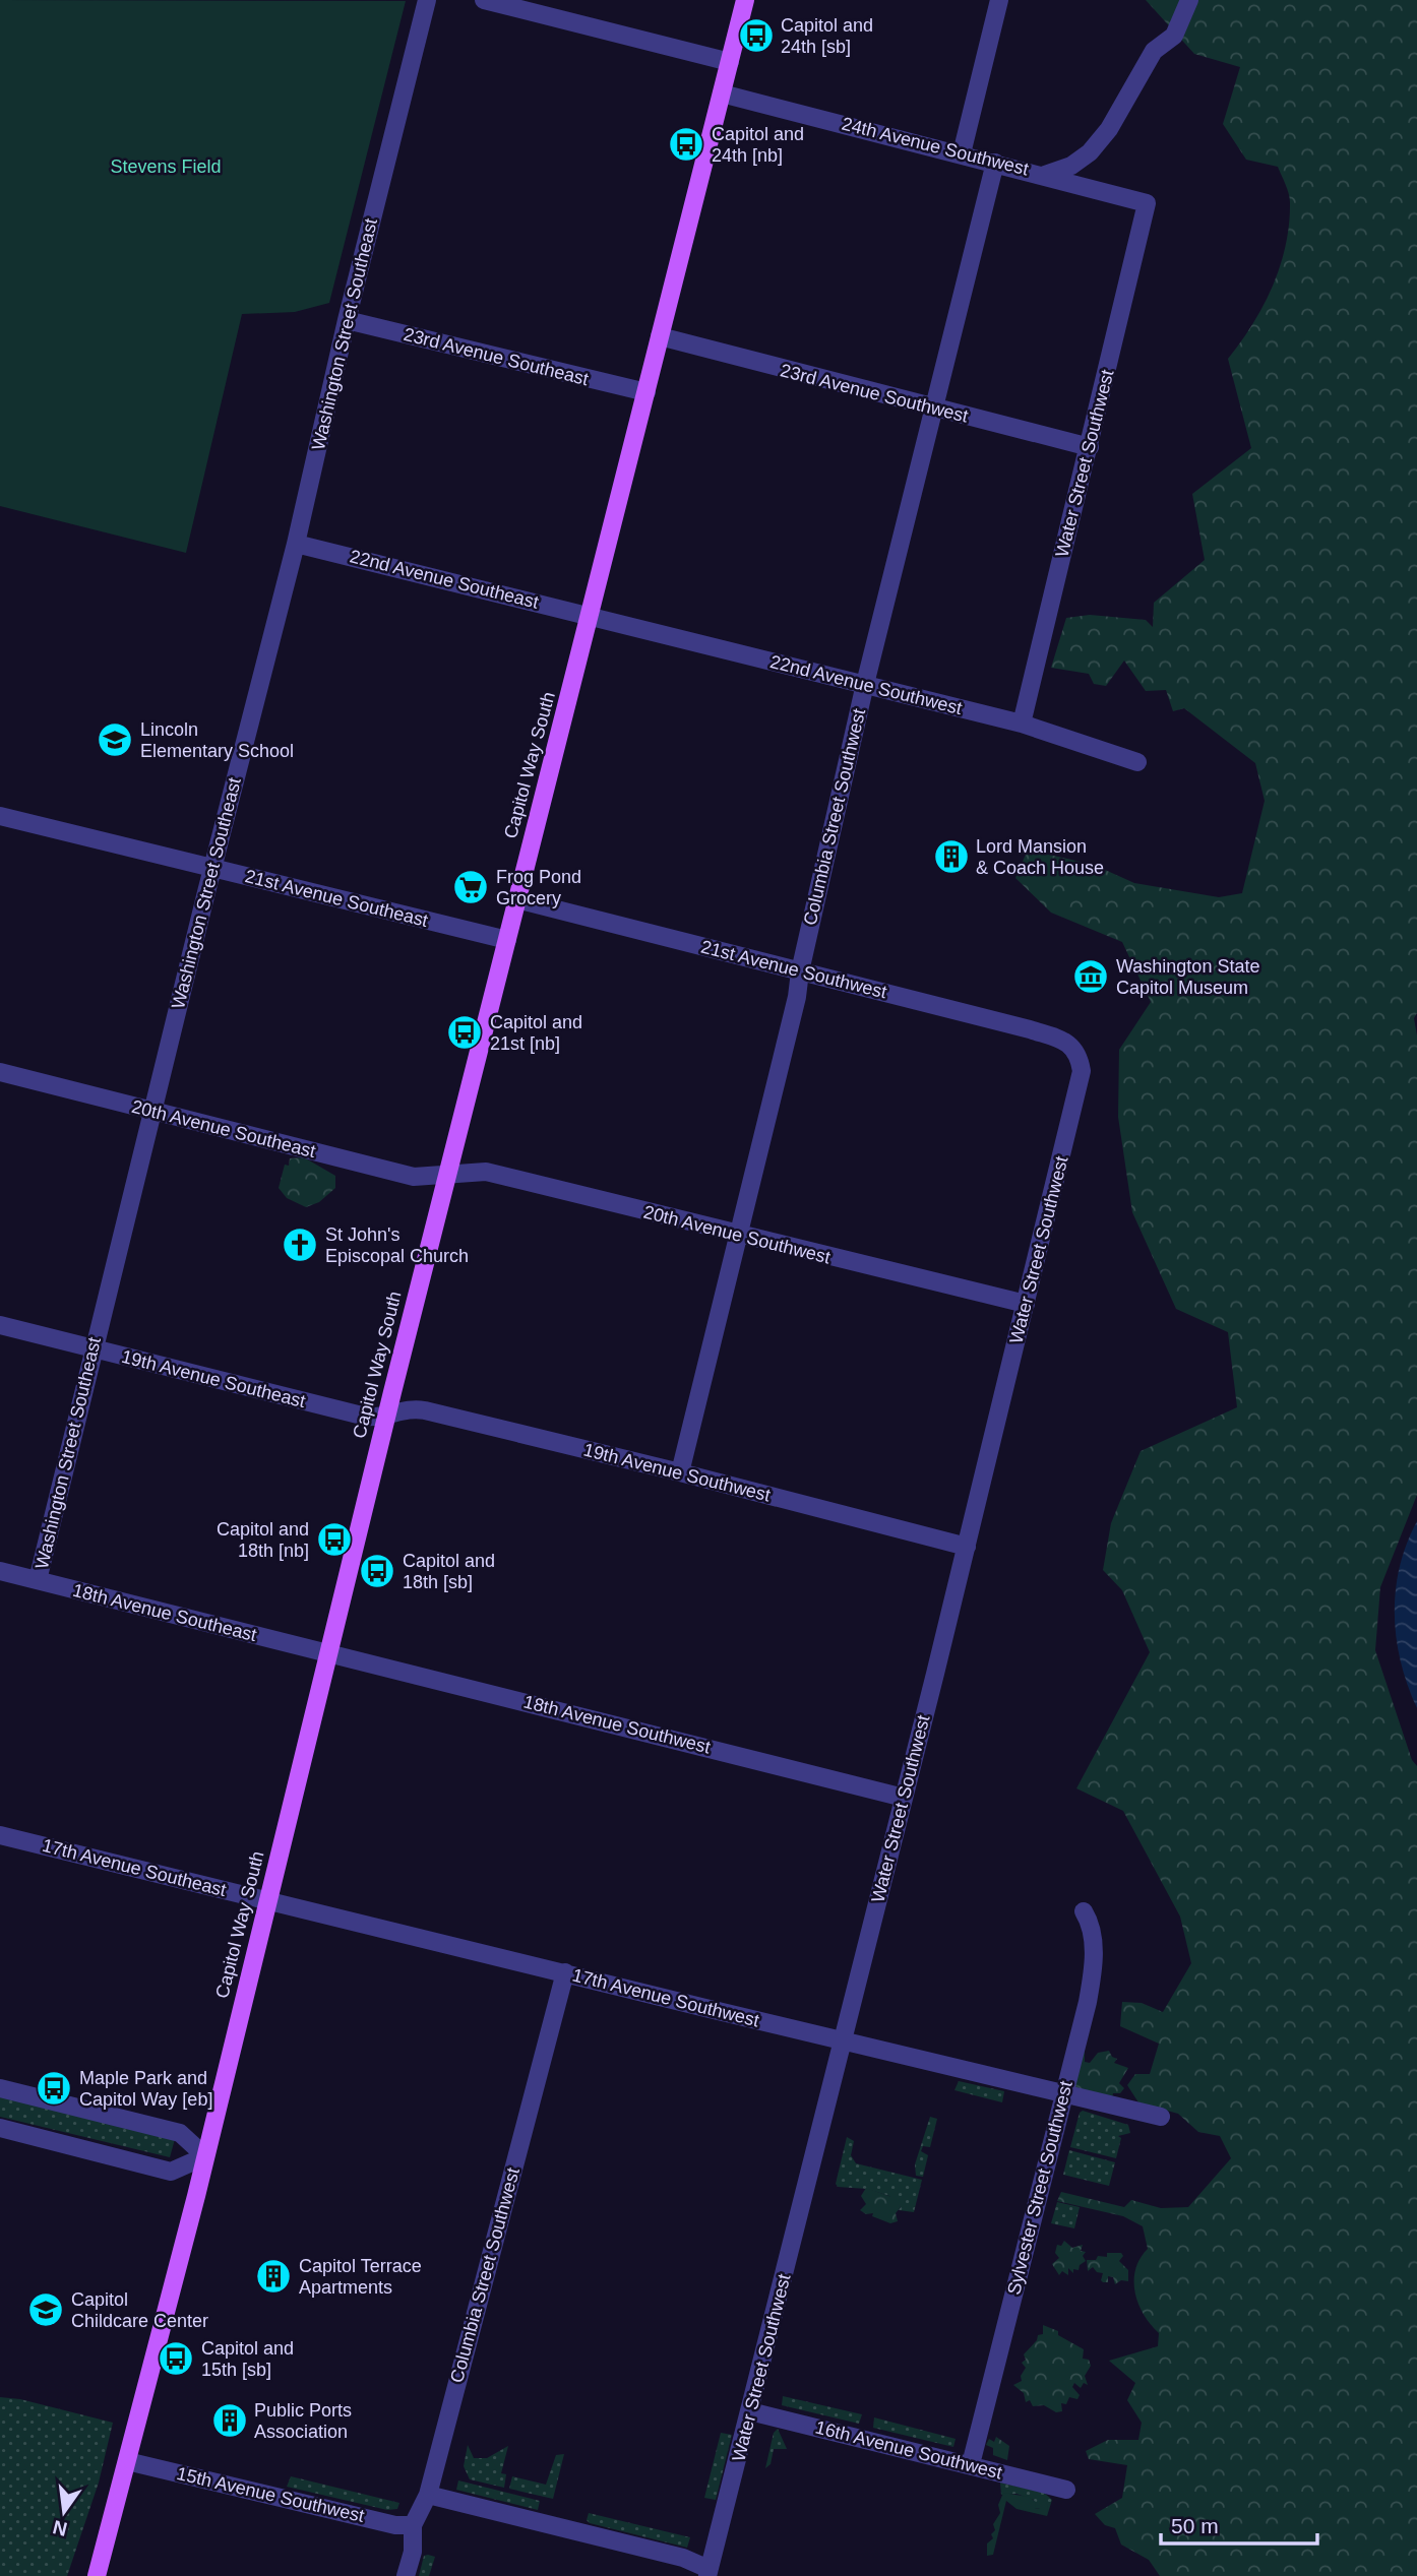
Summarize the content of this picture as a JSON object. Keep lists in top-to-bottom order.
{
  "streets": {
    "main road": ["Capitol Way South"],
    "street": [
      "24th Avenue Southwest",
      "Washington Street Southeast",
      "23rd Avenue Southeast",
      "23rd Avenue Southwest",
      "Water Street Southwest",
      "22nd Avenue Southeast",
      "22nd Avenue Southwest",
      "Columbia Street Southwest",
      "21st Avenue Southeast",
      "21st Avenue Southwest",
      "20th Avenue Southeast",
      "20th Avenue Southwest",
      "19th Avenue Southeast",
      "19th Avenue Southwest",
      "18th Avenue Southeast",
      "18th Avenue Southwest",
      "17th Avenue Southeast",
      "17th Avenue Southwest",
      "Sylvester Street Southwest",
      "16th Avenue Southwest",
      "15th Avenue Southwest"
    ]
  },
  "crossings": [
    ["24th Avenue Southwest", "Water Street Southwest"],
    ["24th Avenue Southwest", "Capitol Way South"],
    ["24th Avenue Southwest", "Columbia Street Southwest"],
    ["Washington Street Southeast", "23rd Avenue Southeast"],
    ["Washington Street Southeast", "22nd Avenue Southeast"],
    ["Washington Street Southeast", "21st Avenue Southeast"],
    ["Washington Street Southeast", "20th Avenue Southeast"],
    ["Washington Street Southeast", "19th Avenue Southeast"],
    ["Washington Street Southeast", "18th Avenue Southeast"],
    ["23rd Avenue Southeast", "Capitol Way South"],
    ["23rd Avenue Southwest", "Water Street Southwest"],
    ["23rd Avenue Southwest", "Capitol Way South"],
    ["23rd Avenue Southwest", "Columbia Street Southwest"],
    ["Water Street Southwest", "22nd Avenue Southwest"],
    ["Water Street Southwest", "21st Avenue Southwest"],
    ["Water Street Southwest", "20th Avenue Southwest"],
    ["Water Street Southwest", "19th Avenue Southwest"],
    ["Water Street Southwest", "18th Avenue Southwest"],
    ["Water Street Southwest", "17th Avenue Southwest"],
    ["Water Street Southwest", "16th Avenue Southwest"],
    ["22nd Avenue Southeast", "22nd Avenue Southwest"],
    ["22nd Avenue Southeast", "Capitol Way South"],
    ["22nd Avenue Southwest", "Capitol Way South"],
    ["22nd Avenue Southwest", "Columbia Street Southwest"],
    ["Capitol Way South", "21st Avenue Southeast"],
    ["Capitol Way South", "21st Avenue Southwest"],
    ["Capitol Way South", "20th Avenue Southeast"],
    ["Capitol Way South", "20th Avenue Southwest"],
    ["Capitol Way South", "19th Avenue Southeast"],
    ["Capitol Way South", "19th Avenue Southwest"],
    ["Capitol Way South", "18th Avenue Southeast"],
    ["Capitol Way South", "18th Avenue Southwest"],
    ["Capitol Way South", "17th Avenue Southeast"],
    ["Capitol Way South", "17th Avenue Southwest"],
    ["Capitol Way South", "15th Avenue Southwest"],
    ["Columbia Street Southwest", "21st Avenue Southwest"],
    ["Columbia Street Southwest", "20th Avenue Southwest"],
    ["Columbia Street Southwest", "19th Avenue Southwest"],
    ["Columbia Street Southwest", "17th Avenue Southwest"],
    ["Columbia Street Southwest", "15th Avenue Southwest"],
    ["20th Avenue Southeast", "20th Avenue Southwest"],
    ["19th Avenue Southeast", "19th Avenue Southwest"],
    ["18th Avenue Southeast", "18th Avenue Southwest"],
    ["17th Avenue Southeast", "17th Avenue Southwest"],
    ["17th Avenue Southwest", "Sylvester Street Southwest"],
    ["Sylvester Street Southwest", "16th Avenue Southwest"]
  ],
  "parks": ["Stevens Field"],
  "places": {
    "bus stop": [
      "Capitol and 24th [sb]",
      "Capitol and 24th [nb]",
      "Capitol and 21st [nb]",
      "Capitol and 18th [nb]",
      "Capitol and 18th [sb]",
      "Maple Park and Capitol Way [eb]",
      "Capitol and 15th [sb]"
    ],
    "school or university": ["Lincoln Elementary School", "Capitol Childcare Center"],
    "building": ["Lord Mansion & Coach House", "Capitol Terrace Apartments", "Public Ports Association"],
    "supermarket": ["Frog Pond Grocery"],
    "museum": ["Washington State Capitol Museum"],
    "church": ["St John's Episcopal Church"]
  },
  "scale_bar": "50 m",
  "north": "bottom"
}
